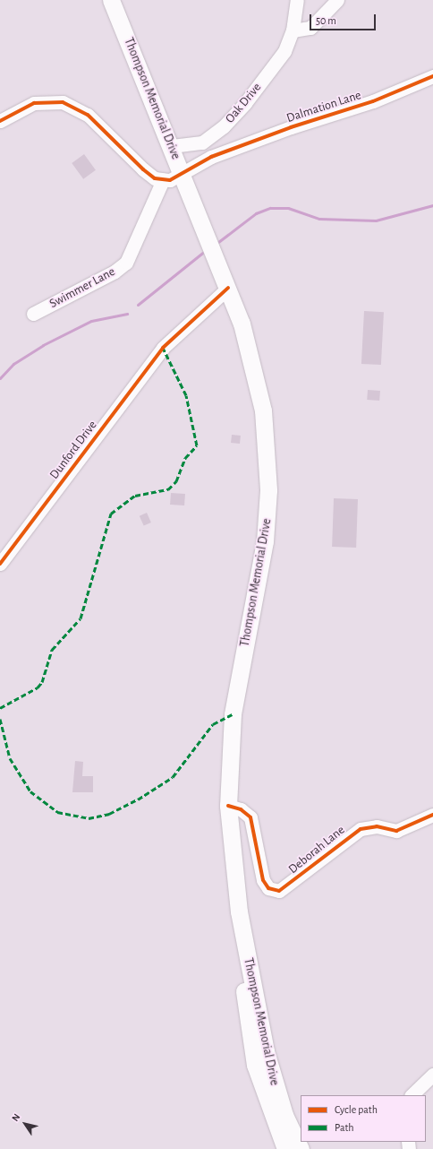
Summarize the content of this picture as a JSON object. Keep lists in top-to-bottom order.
{
  "streets": {
    "main road": ["Thompson Memorial Drive"],
    "street": [
      "Oak Drive",
      "Dalmation Lane",
      "Swimmer Lane",
      "Dunford Drive",
      "Deborah Lane"
    ]
  },
  "crossings": [
    ["Thompson Memorial Drive", "Oak Drive"],
    ["Thompson Memorial Drive", "Dalmation Lane"],
    ["Thompson Memorial Drive", "Dunford Drive"],
    ["Thompson Memorial Drive", "Deborah Lane"]
  ],
  "legend": ["Cycle path", "Path"],
  "scale_bar": "50 m",
  "north": "top left"
}
